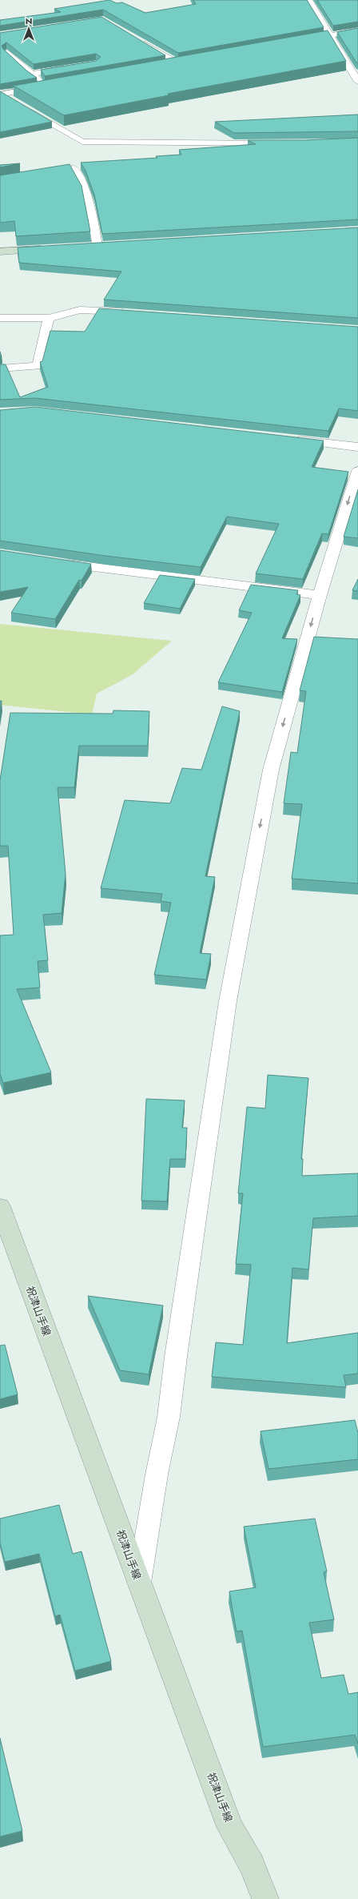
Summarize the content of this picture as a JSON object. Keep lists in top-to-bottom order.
{
  "streets": {
    "street": ["祝津山手線"]
  },
  "north": "top"
}
